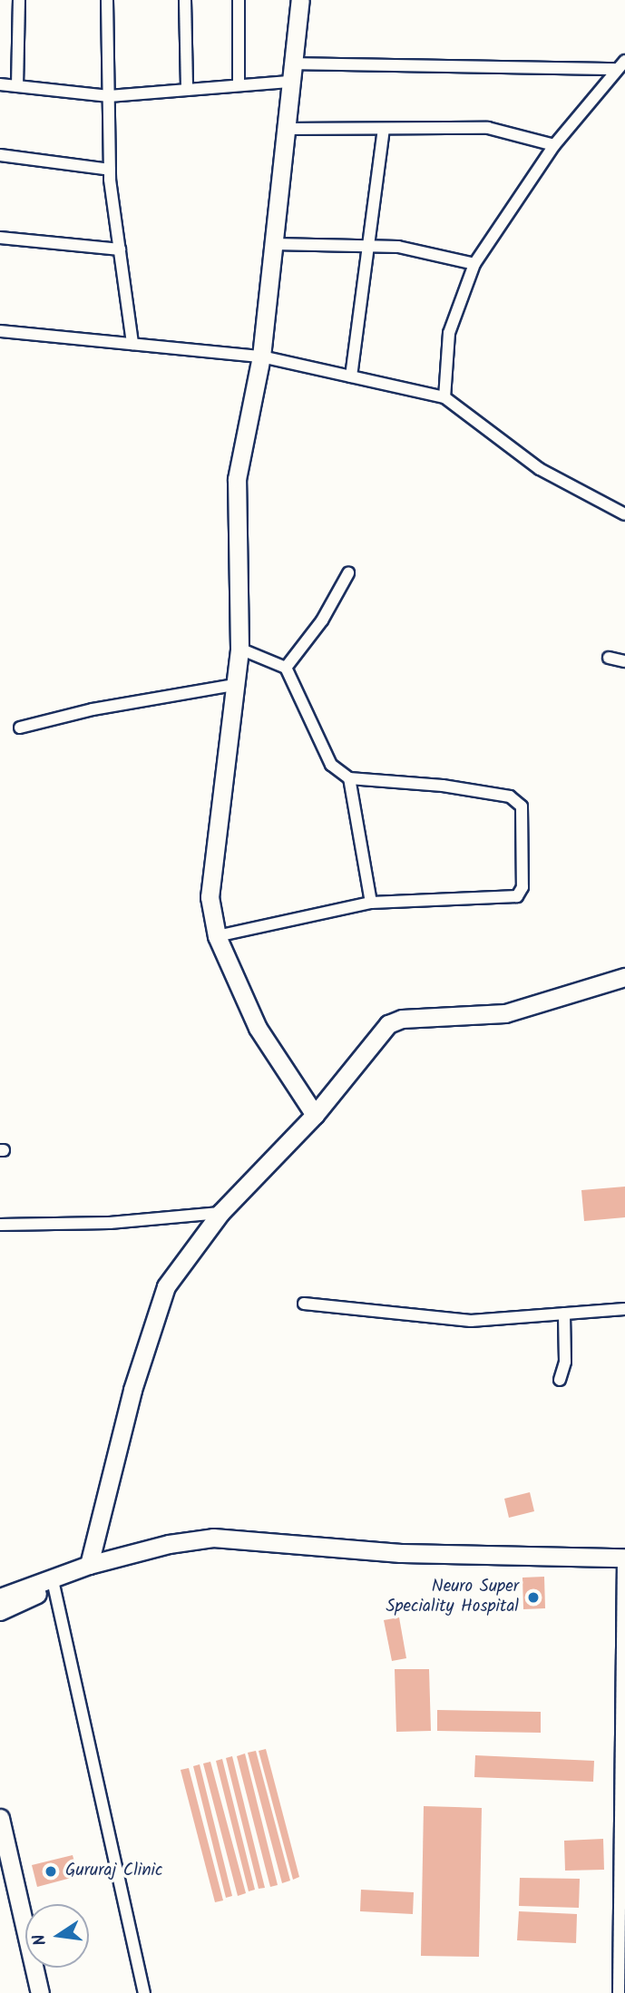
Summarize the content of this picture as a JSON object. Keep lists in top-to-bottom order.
{
  "places": ["Neuro Super Speciality Hospital", "Gururaj Clinic"],
  "north": "left"
}
